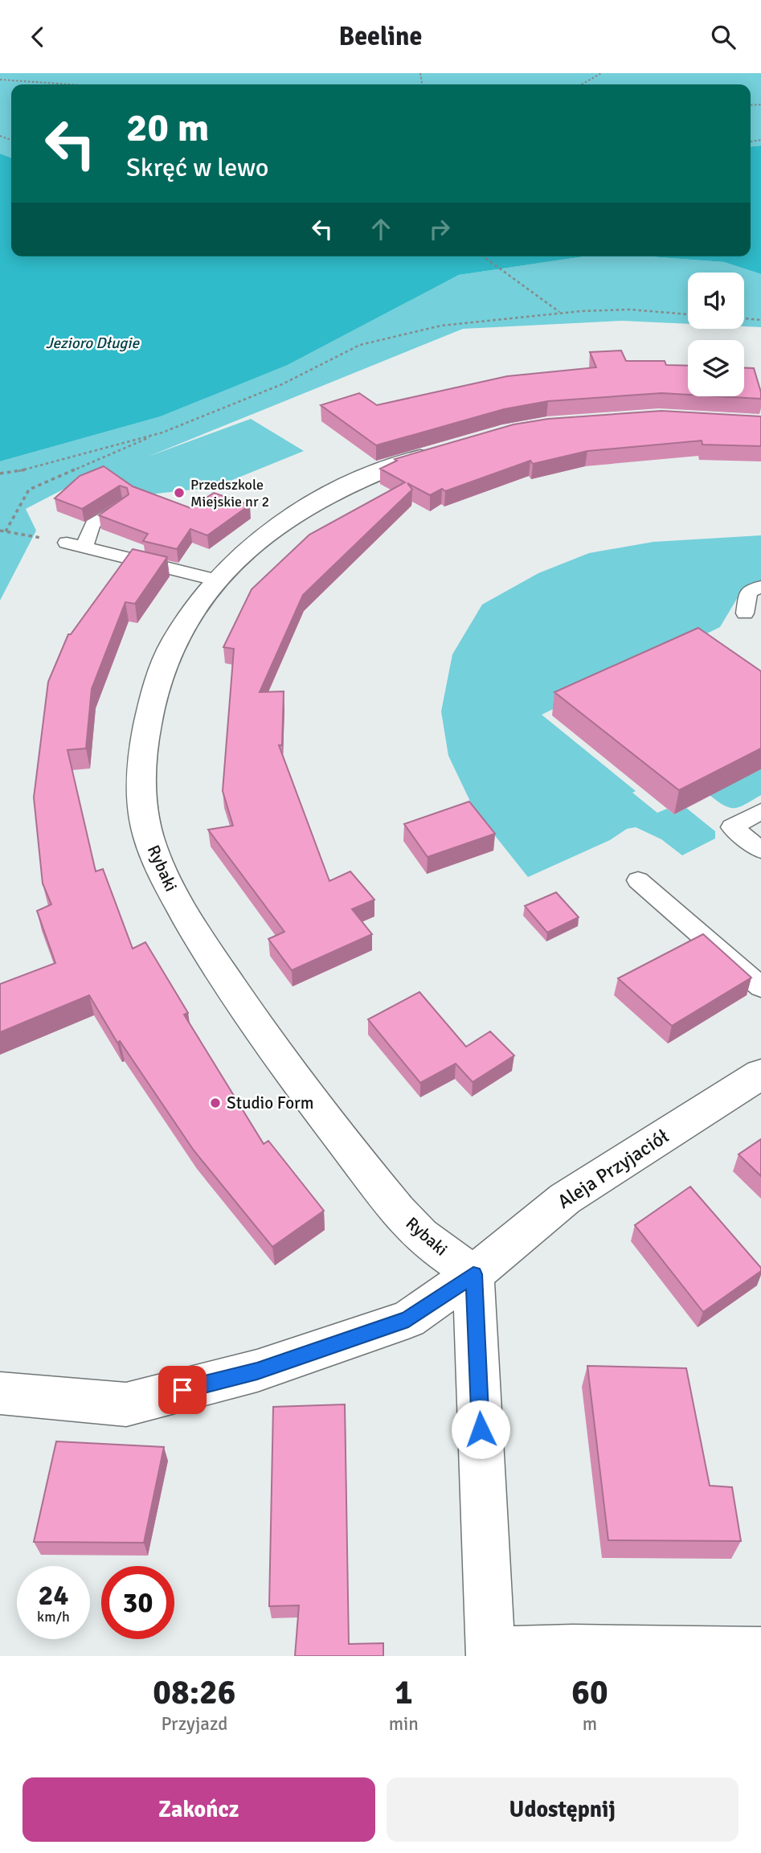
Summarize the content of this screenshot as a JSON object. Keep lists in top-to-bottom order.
{
  "streets": {
    "street": ["Rybaki", "Aleja Przyjaciół"]
  },
  "crossings": [
    ["Rybaki", "Aleja Przyjaciół"]
  ],
  "water": ["Jezioro Długie"],
  "places": ["Przedszkole Miejskie nr 2", "Studio Form"],
  "page": {
    "header": "Beeline",
    "turn": ["20 m", "Skręć w lewo"],
    "speed": "24 km/h",
    "limit": "30",
    "eta": [
      "08:26",
      "Przyjazd",
      "1",
      "min",
      "60",
      "m"
    ],
    "buttons": ["Zakończ", "Udostępnij"]
  }
}
